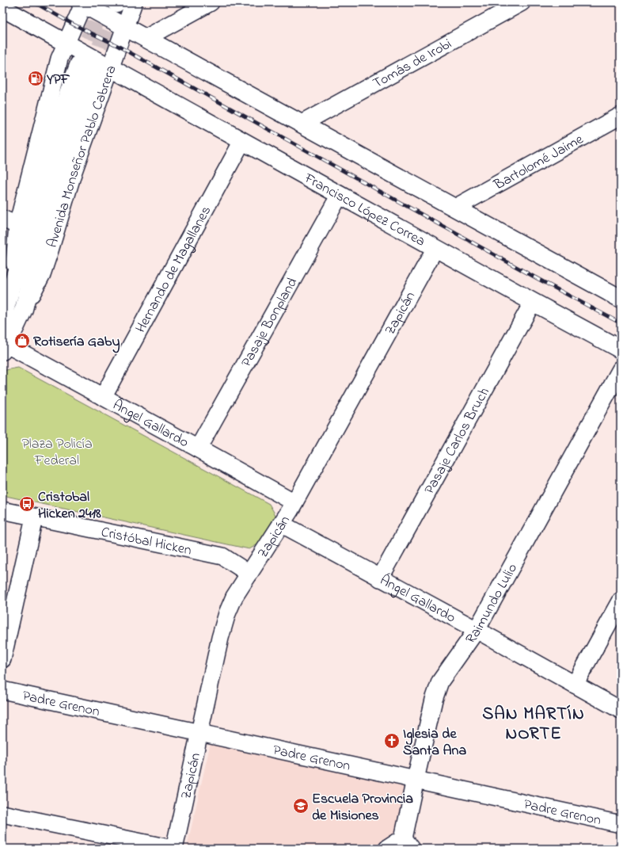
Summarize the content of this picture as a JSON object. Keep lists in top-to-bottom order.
{
  "streets": {
    "main road": ["Avenida Monseñor Pablo Cabrera", "Francisco López Correa"],
    "street": [
      "Tomás de Irobi",
      "Bartolomé Jaime",
      "Hernando de Magallanes",
      "Zapicán",
      "Pasaje Bonpland",
      "Ángel Gallardo",
      "Pasaje Carlos Bruch",
      "Cristóbal Hicken",
      "Raimundo Lulio",
      "Padre Grenon"
    ]
  },
  "crossings": [
    ["Avenida Monseñor Pablo Cabrera", "Francisco López Correa"],
    ["Avenida Monseñor Pablo Cabrera", "Ángel Gallardo"],
    ["Francisco López Correa", "Hernando de Magallanes"],
    ["Francisco López Correa", "Zapicán"],
    ["Francisco López Correa", "Pasaje Bonpland"],
    ["Francisco López Correa", "Pasaje Carlos Bruch"],
    ["Hernando de Magallanes", "Ángel Gallardo"],
    ["Zapicán", "Ángel Gallardo"],
    ["Zapicán", "Cristóbal Hicken"],
    ["Zapicán", "Padre Grenon"],
    ["Pasaje Bonpland", "Ángel Gallardo"],
    ["Ángel Gallardo", "Pasaje Carlos Bruch"],
    ["Ángel Gallardo", "Raimundo Lulio"],
    ["Raimundo Lulio", "Padre Grenon"]
  ],
  "districts": ["SAN MARTÍN NORTE"],
  "parks": ["Plaza Policía Federal"],
  "places": {
    "fuel station": ["YPF"],
    "shop": ["Rotisería Gaby"],
    "bus stop": ["Cristobal Hicken 2418"],
    "church": ["Iglesia de Santa Ana"],
    "school or university": ["Escuela Provincia de Misiones"]
  }
}
